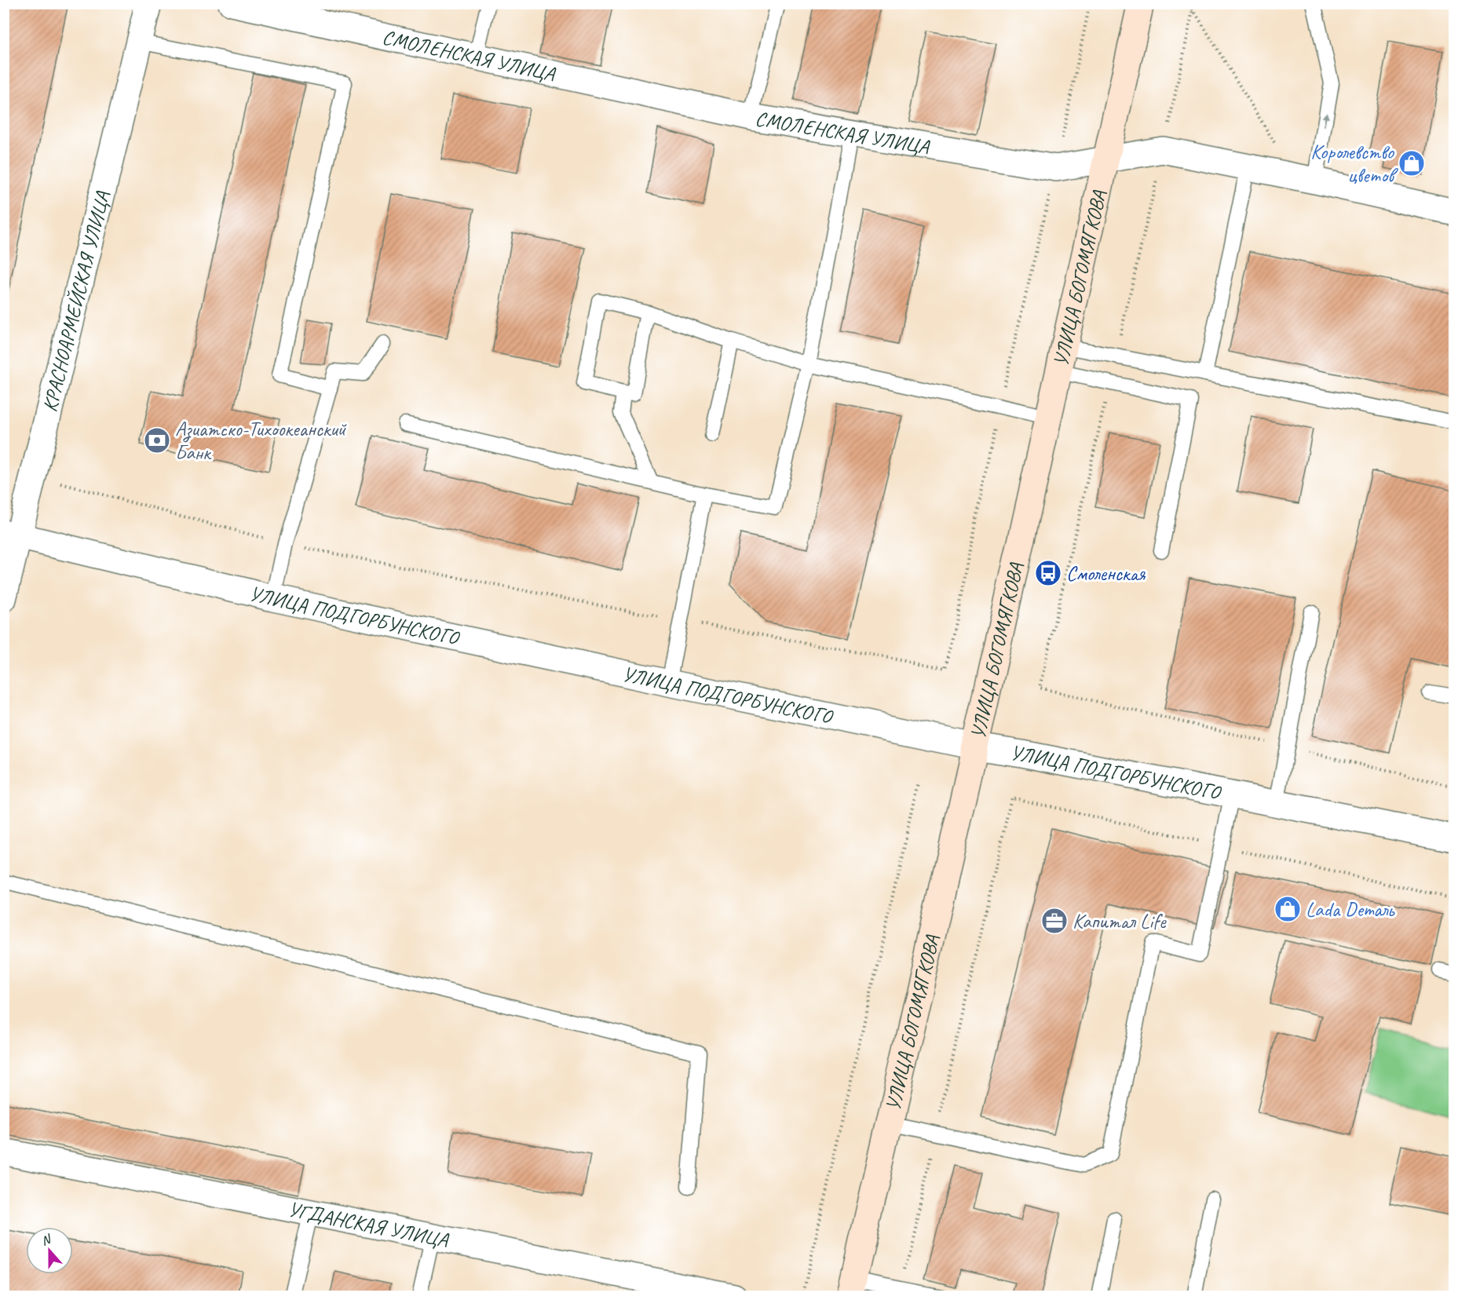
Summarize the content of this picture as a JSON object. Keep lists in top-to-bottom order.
{
  "streets": {
    "main road": ["УЛИЦА БОГОМЯГКОВА"],
    "street": [
      "СМОЛЕНСКАЯ УЛИЦА",
      "КРАСНОАРМЕЙСКАЯ УЛИЦА",
      "УЛИЦА ПОДГОРБУНСКОГО",
      "УГДАНСКАЯ УЛИЦА"
    ]
  },
  "crossings": [
    ["СМОЛЕНСКАЯ УЛИЦА", "УЛИЦА БОГОМЯГКОВА"],
    ["УЛИЦА БОГОМЯГКОВА", "УЛИЦА ПОДГОРБУНСКОГО"],
    ["КРАСНОАРМЕЙСКАЯ УЛИЦА", "УЛИЦА ПОДГОРБУНСКОГО"]
  ],
  "places": {
    "shop": ["Королевство цветов", "Lada Dеталь"],
    "bank": ["Азиатско-Тихоокеанский Банк"],
    "bus stop": ["Смоленская"],
    "office": ["Капитал Life"]
  },
  "north": "top"
}
